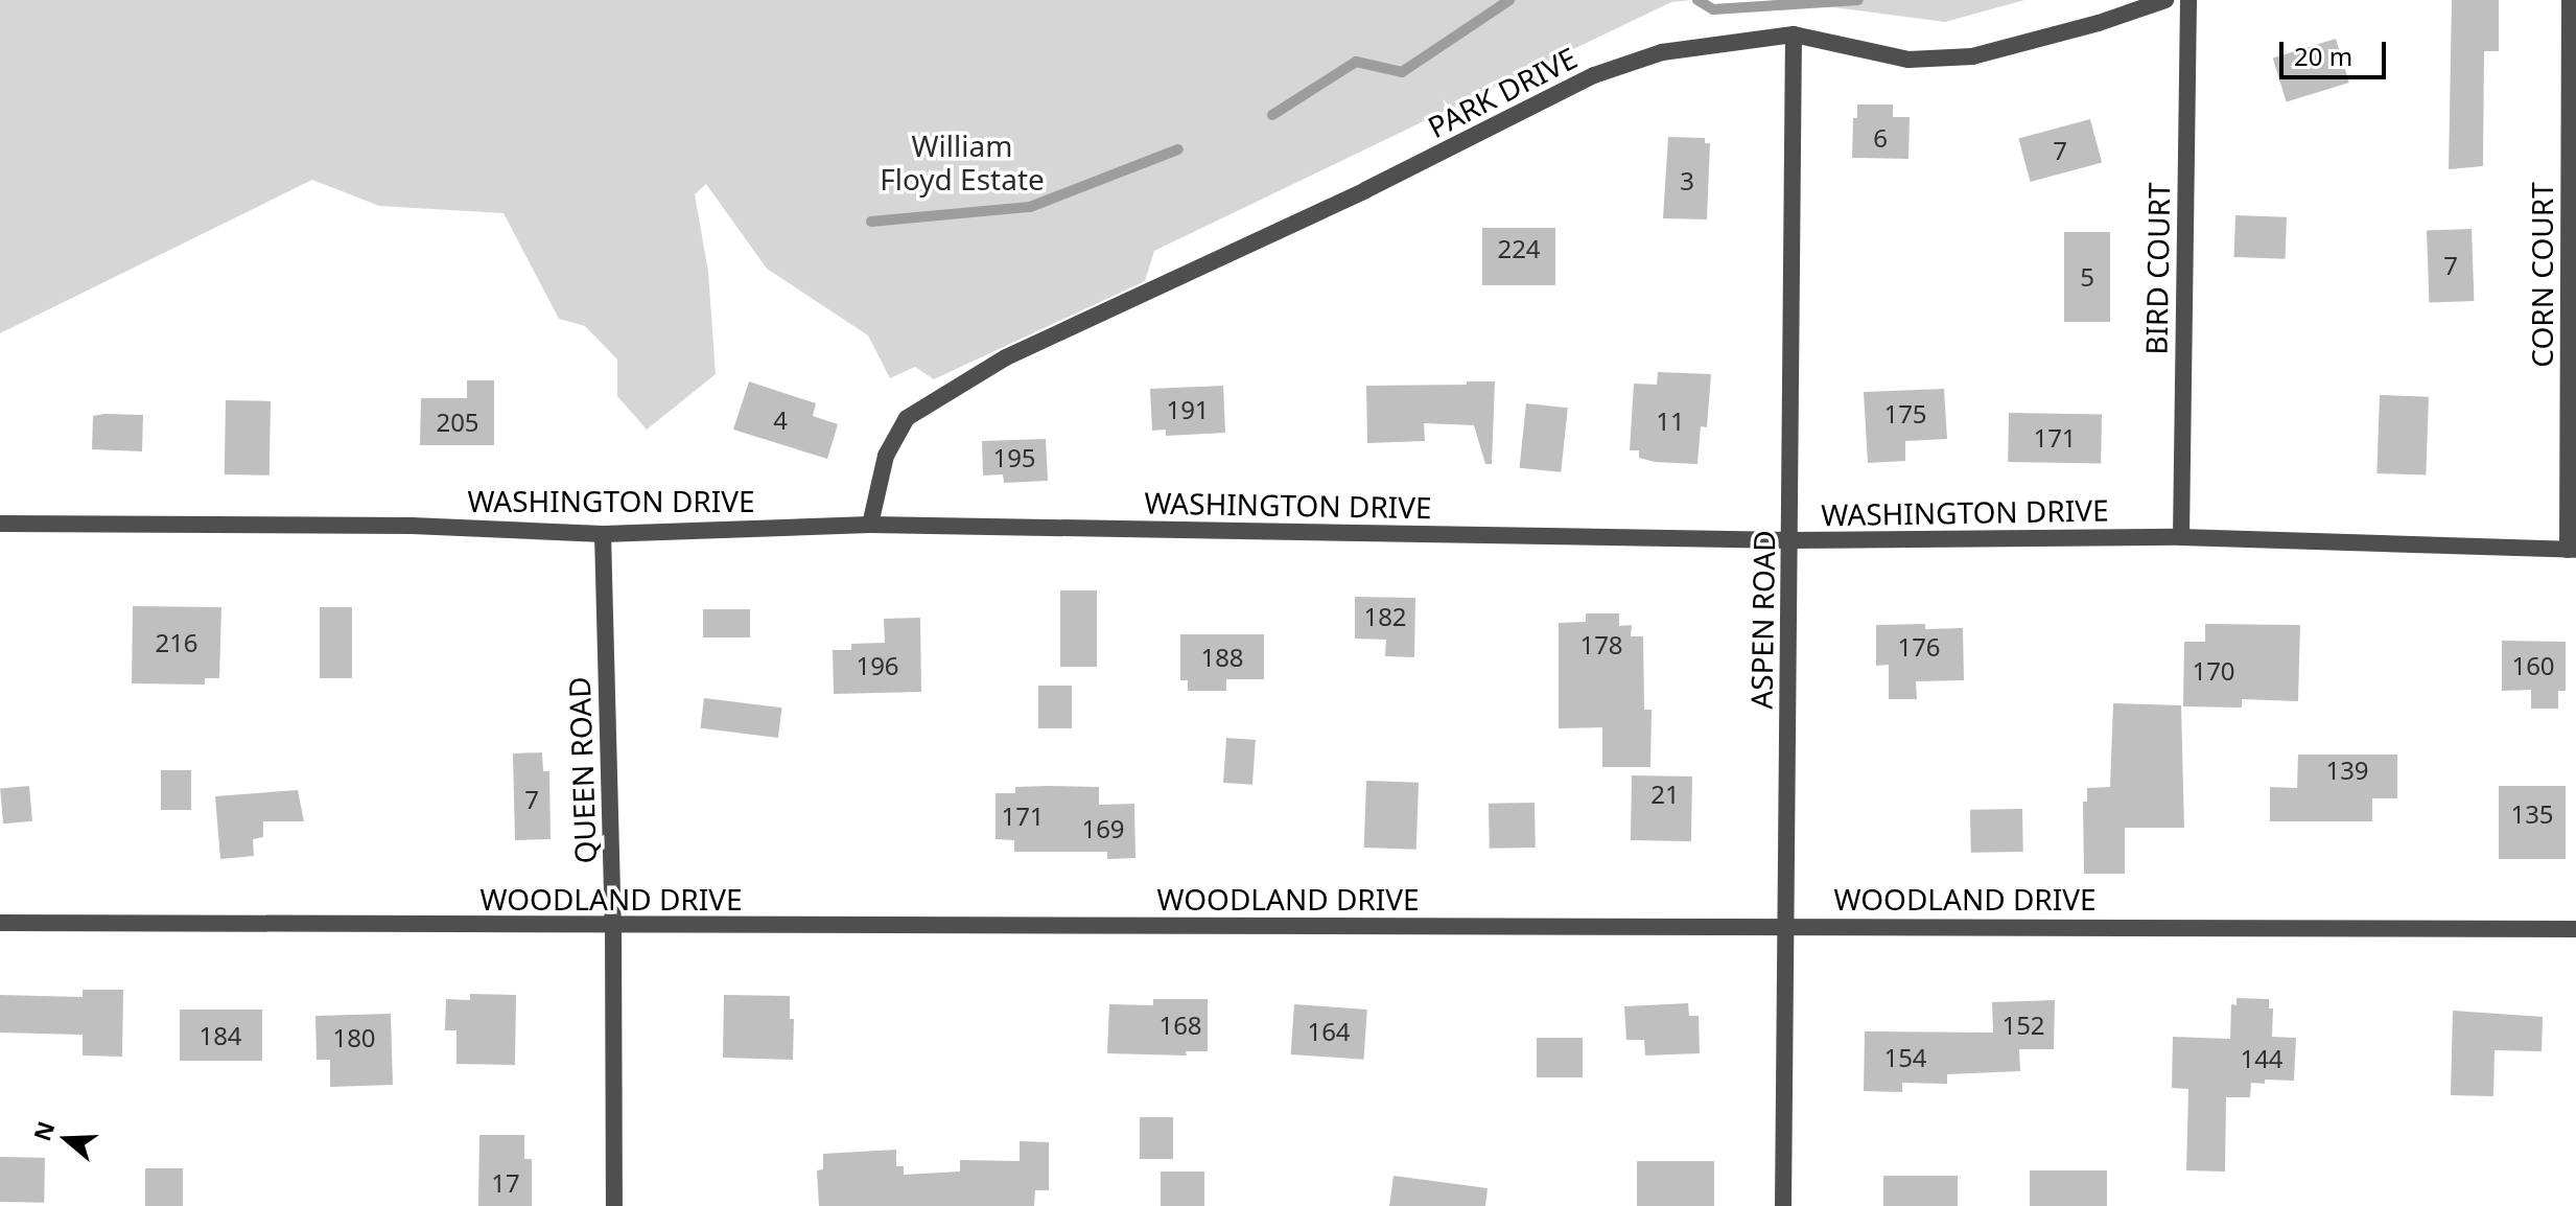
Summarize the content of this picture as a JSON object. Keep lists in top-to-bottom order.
{
  "streets": {
    "street": [
      "PARK DRIVE",
      "BIRD COURT",
      "CORN COURT",
      "WASHINGTON DRIVE",
      "ASPEN ROAD",
      "QUEEN ROAD",
      "WOODLAND DRIVE"
    ]
  },
  "crossings": [
    ["PARK DRIVE", "WASHINGTON DRIVE"],
    ["PARK DRIVE", "ASPEN ROAD"],
    ["BIRD COURT", "WASHINGTON DRIVE"],
    ["CORN COURT", "WASHINGTON DRIVE"],
    ["WASHINGTON DRIVE", "ASPEN ROAD"],
    ["WASHINGTON DRIVE", "QUEEN ROAD"],
    ["ASPEN ROAD", "WOODLAND DRIVE"],
    ["QUEEN ROAD", "WOODLAND DRIVE"]
  ],
  "parks": ["William Floyd Estate"],
  "house_numbers": [
    "6",
    "7",
    "3",
    "224",
    "7",
    "5",
    "191",
    "175",
    "4",
    "11",
    "205",
    "171",
    "195",
    "182",
    "216",
    "178",
    "176",
    "188",
    "196",
    "160",
    "170",
    "139",
    "21",
    "7",
    "135",
    "171",
    "169",
    "168",
    "152",
    "164",
    "184",
    "180",
    "154",
    "144",
    "17"
  ],
  "scale_bar": "20 m",
  "north": "left"
}
